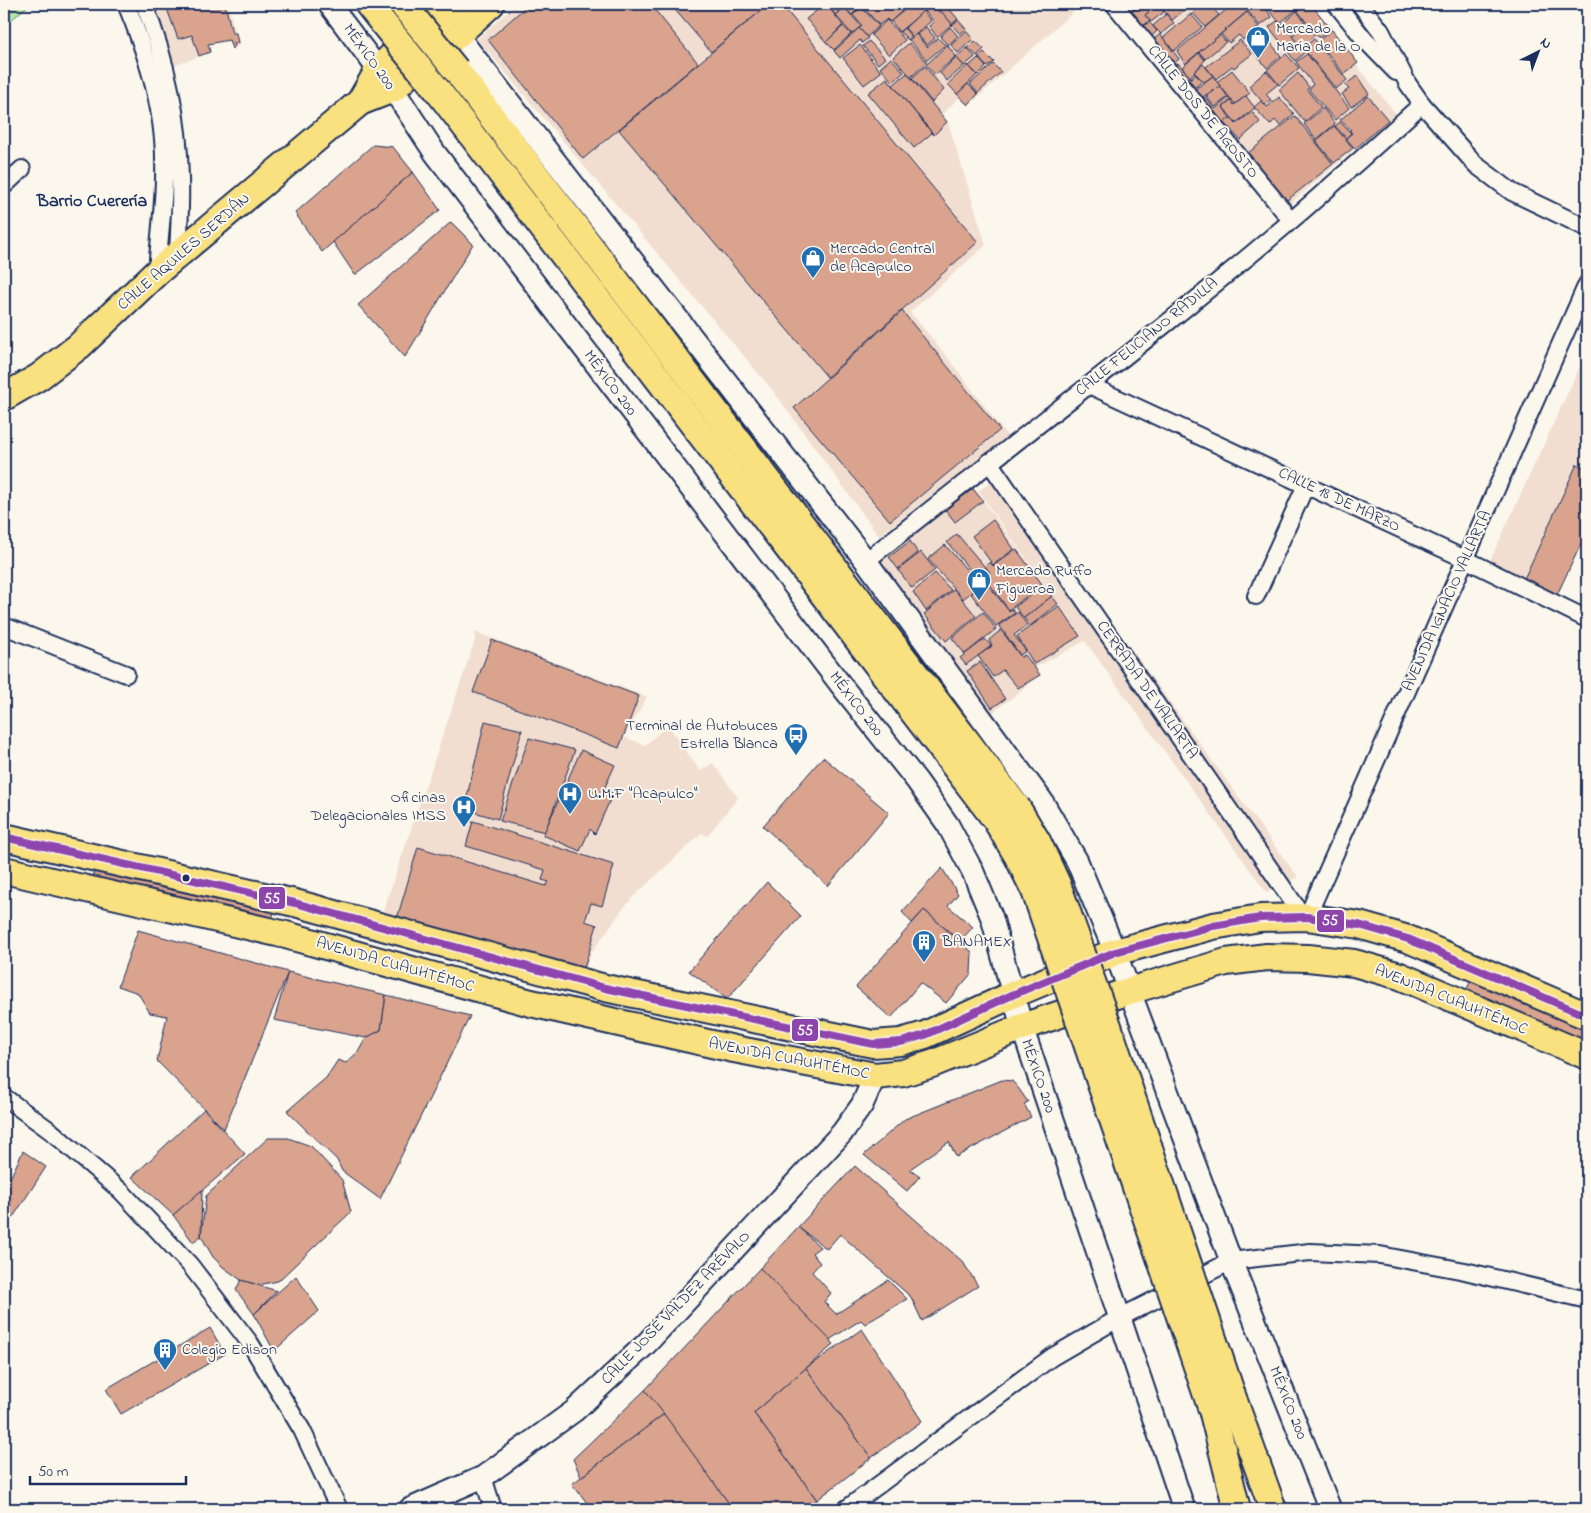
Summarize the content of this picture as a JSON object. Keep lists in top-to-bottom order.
{
  "streets": {
    "main road": ["CALLE AQUILES SERDÁN", "AVENIDA CUAUHTÉMOC"],
    "street": [
      "MÉXICO 200",
      "CALLE DOS DE AGOSTO",
      "CALLE FELICIANO RADILLA",
      "CALLE 18 DE MARZO",
      "AVENIDA IGNACIO VALLARTA",
      "CERRADA DE VALLARTA",
      "CALLE JOSÉ VALDEZ ARÉVALO"
    ]
  },
  "crossings": [
    ["MÉXICO 200", "CALLE AQUILES SERDÁN"],
    ["MÉXICO 200", "CALLE FELICIANO RADILLA"],
    ["MÉXICO 200", "AVENIDA CUAUHTÉMOC"],
    ["CALLE DOS DE AGOSTO", "CALLE FELICIANO RADILLA"],
    ["CALLE FELICIANO RADILLA", "CALLE 18 DE MARZO"],
    ["CALLE FELICIANO RADILLA", "CERRADA DE VALLARTA"],
    ["CALLE 18 DE MARZO", "AVENIDA IGNACIO VALLARTA"],
    ["AVENIDA IGNACIO VALLARTA", "CERRADA DE VALLARTA"],
    ["AVENIDA IGNACIO VALLARTA", "AVENIDA CUAUHTÉMOC"],
    ["CERRADA DE VALLARTA", "AVENIDA CUAUHTÉMOC"],
    ["AVENIDA CUAUHTÉMOC", "CALLE JOSÉ VALDEZ ARÉVALO"]
  ],
  "districts": ["Barrio Cuerería"],
  "places": {
    "shop": ["Mercado María de la O", "Mercado Central de Acapulco", "Mercado Ruffo Figueroa"],
    "bus stop": ["Terminal de Autobuces Estrella Blanca"],
    "hospital": ["U.M.F \"Acapulco\"", "Oficinas Delegacionales IMSS"],
    "building": ["BANAMEX", "Colegio Edison"]
  },
  "lines": ["transit line 55"],
  "scale_bar": "50 m",
  "north": "top right"
}
